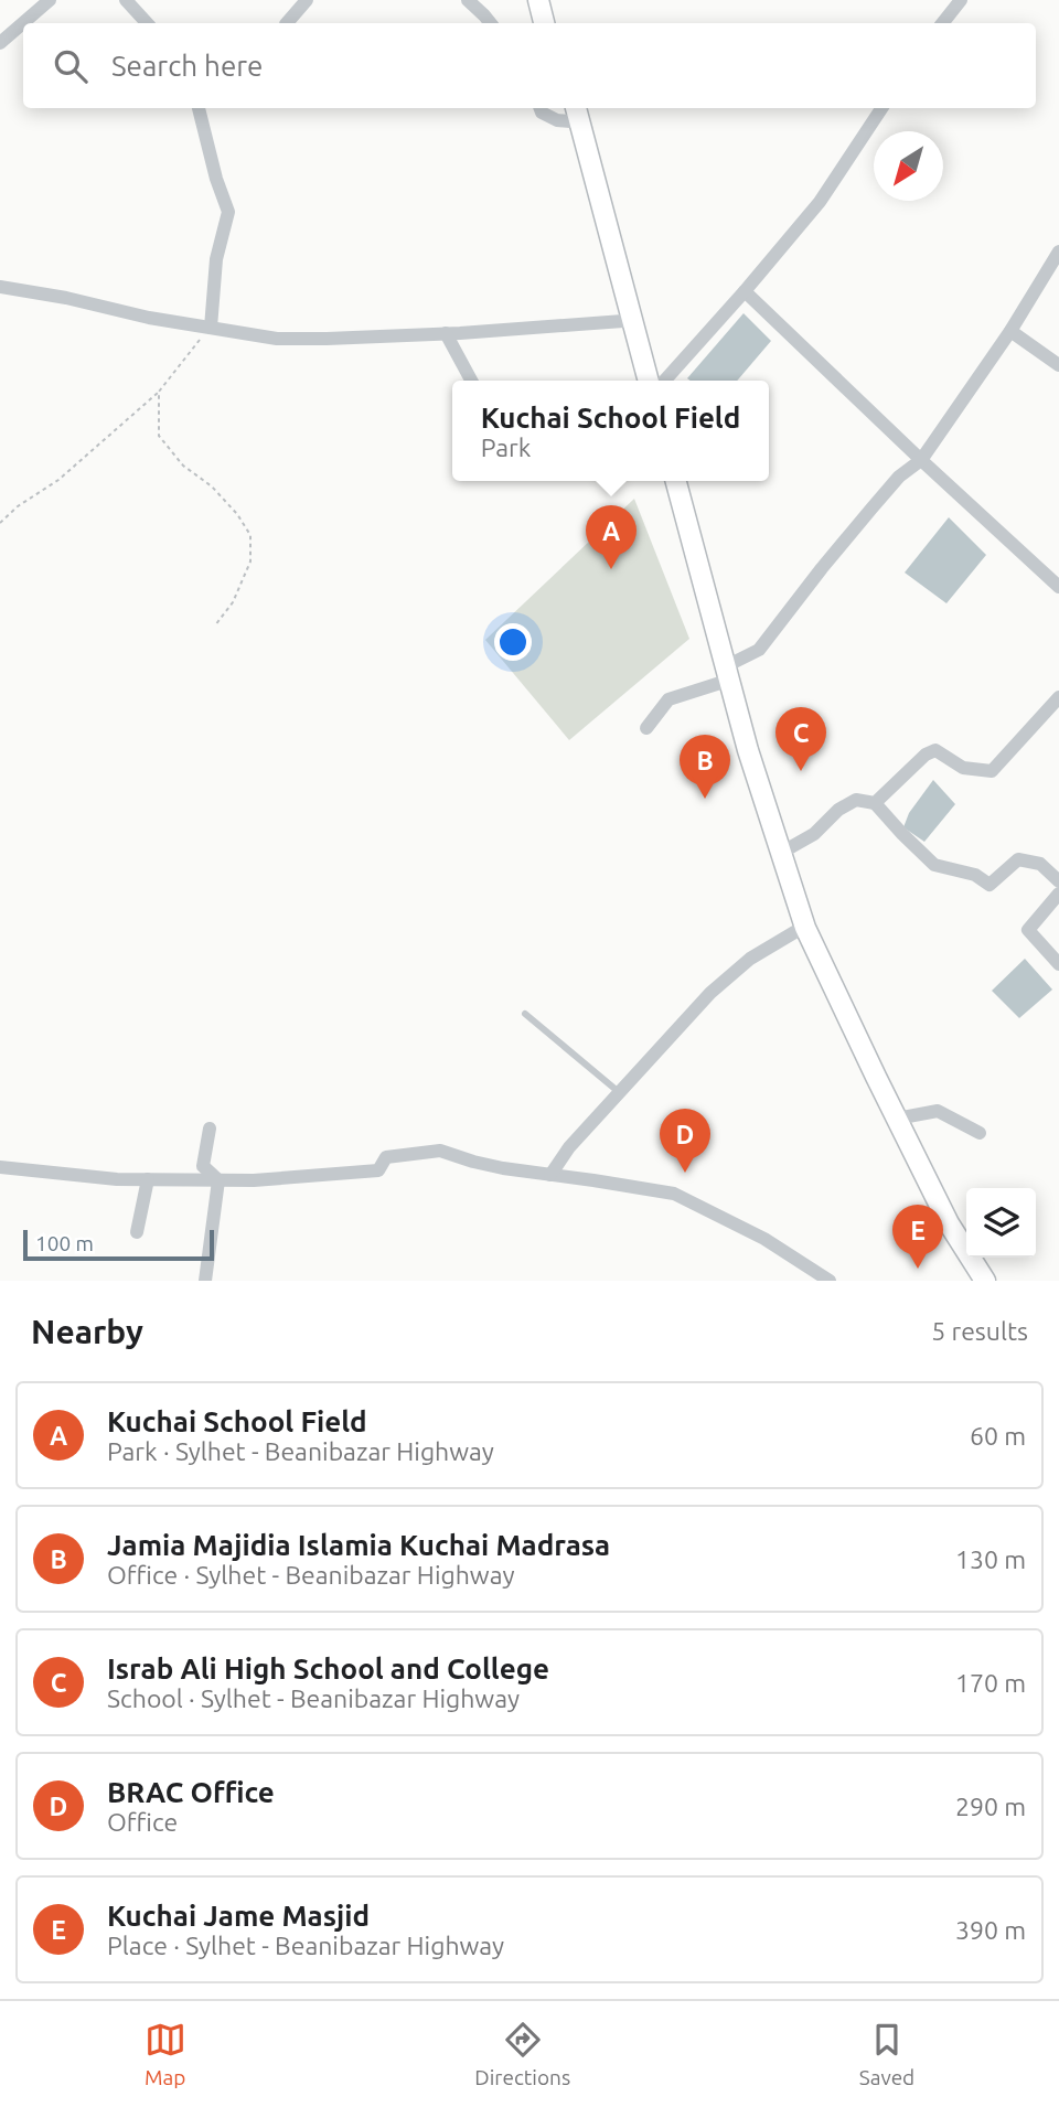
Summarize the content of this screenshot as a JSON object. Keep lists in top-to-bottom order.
{
  "scale_bar": "100 m",
  "north": "bottom left",
  "page": {
    "search": "Search here",
    "popup": ["Kuchai School Field", "Park"],
    "pins": [
      "A",
      "C",
      "B",
      "D",
      "E"
    ],
    "scale": "100 m",
    "heading": ["Nearby", "5 results"],
    "list": [
      {
        "mark": "A",
        "name": "Kuchai School Field",
        "note": "Park · Sylhet - Beanibazar Highway",
        "value": "60 m"
      },
      {
        "mark": "B",
        "name": "Jamia Majidia Islamia Kuchai Madrasa",
        "note": "Office · Sylhet - Beanibazar Highway",
        "value": "130 m"
      },
      {
        "mark": "C",
        "name": "Israb Ali High School and College",
        "note": "School · Sylhet - Beanibazar Highway",
        "value": "170 m"
      },
      {
        "mark": "D",
        "name": "BRAC Office",
        "note": "Office",
        "value": "290 m"
      },
      {
        "mark": "E",
        "name": "Kuchai Jame Masjid",
        "note": "Place · Sylhet - Beanibazar Highway",
        "value": "390 m"
      }
    ],
    "nav": ["Map", "Directions", "Saved"]
  }
}
